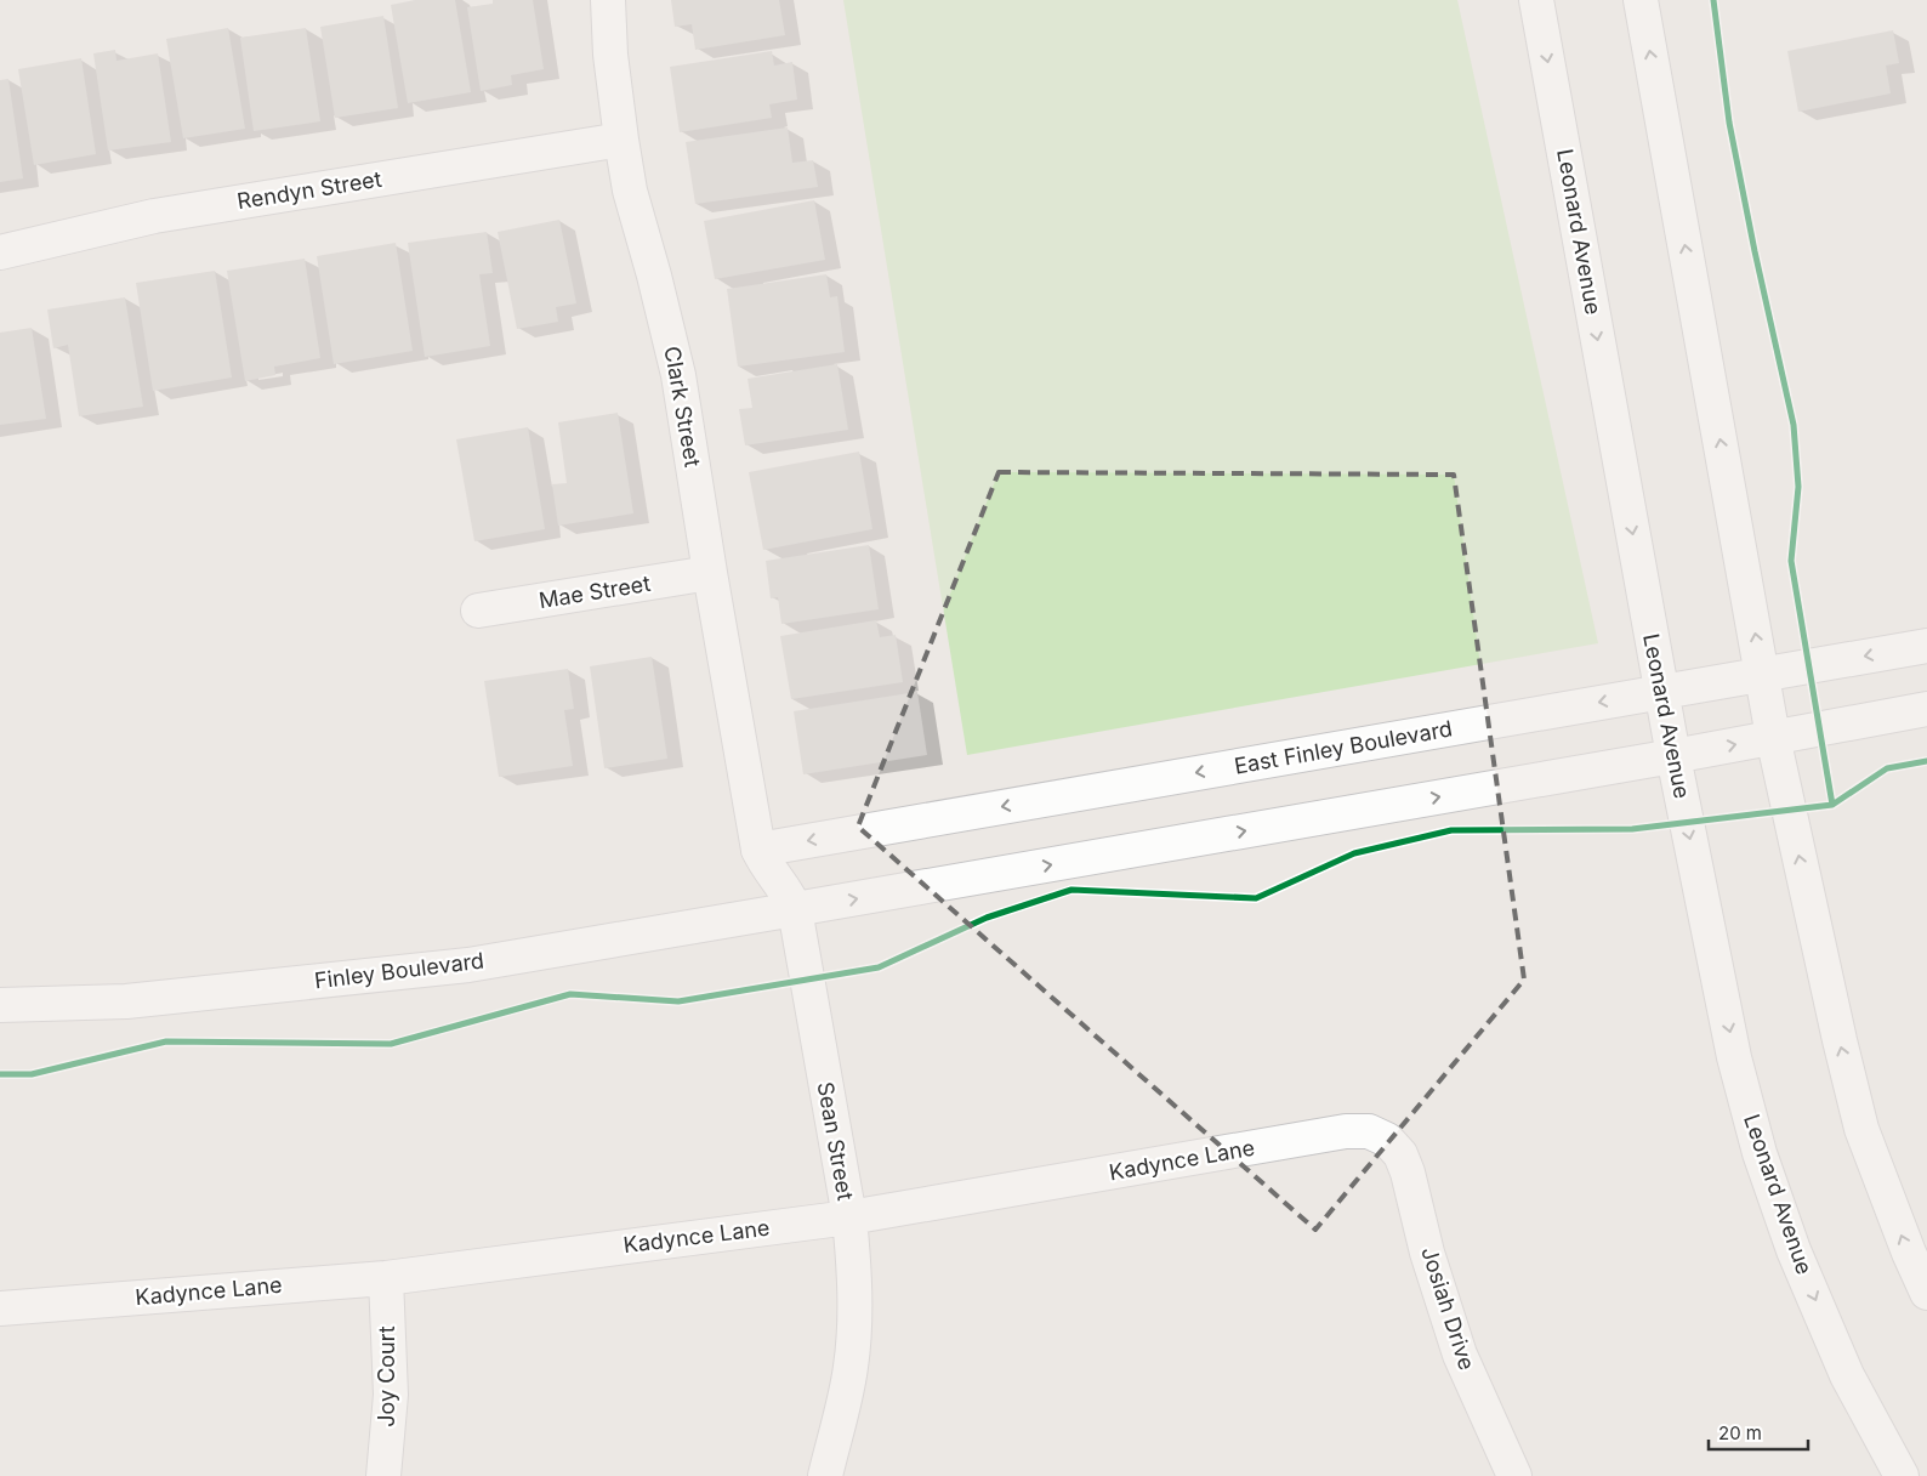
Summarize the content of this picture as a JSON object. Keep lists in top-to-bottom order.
{
  "streets": {
    "street": [
      "Rendyn Street",
      "Leonard Avenue",
      "Clark Street",
      "Mae Street",
      "East Finley Boulevard",
      "Finley Boulevard",
      "Sean Street",
      "Kadynce Lane",
      "Josiah Drive",
      "Joy Court"
    ]
  },
  "crossings": [
    ["Rendyn Street", "Clark Street"],
    ["Leonard Avenue", "East Finley Boulevard"],
    ["Clark Street", "Mae Street"],
    ["Clark Street", "Sean Street"],
    ["East Finley Boulevard", "Sean Street"],
    ["Finley Boulevard", "Sean Street"],
    ["Sean Street", "Kadynce Lane"],
    ["Kadynce Lane", "Josiah Drive"],
    ["Kadynce Lane", "Joy Court"]
  ],
  "scale_bar": "20 m"
}
